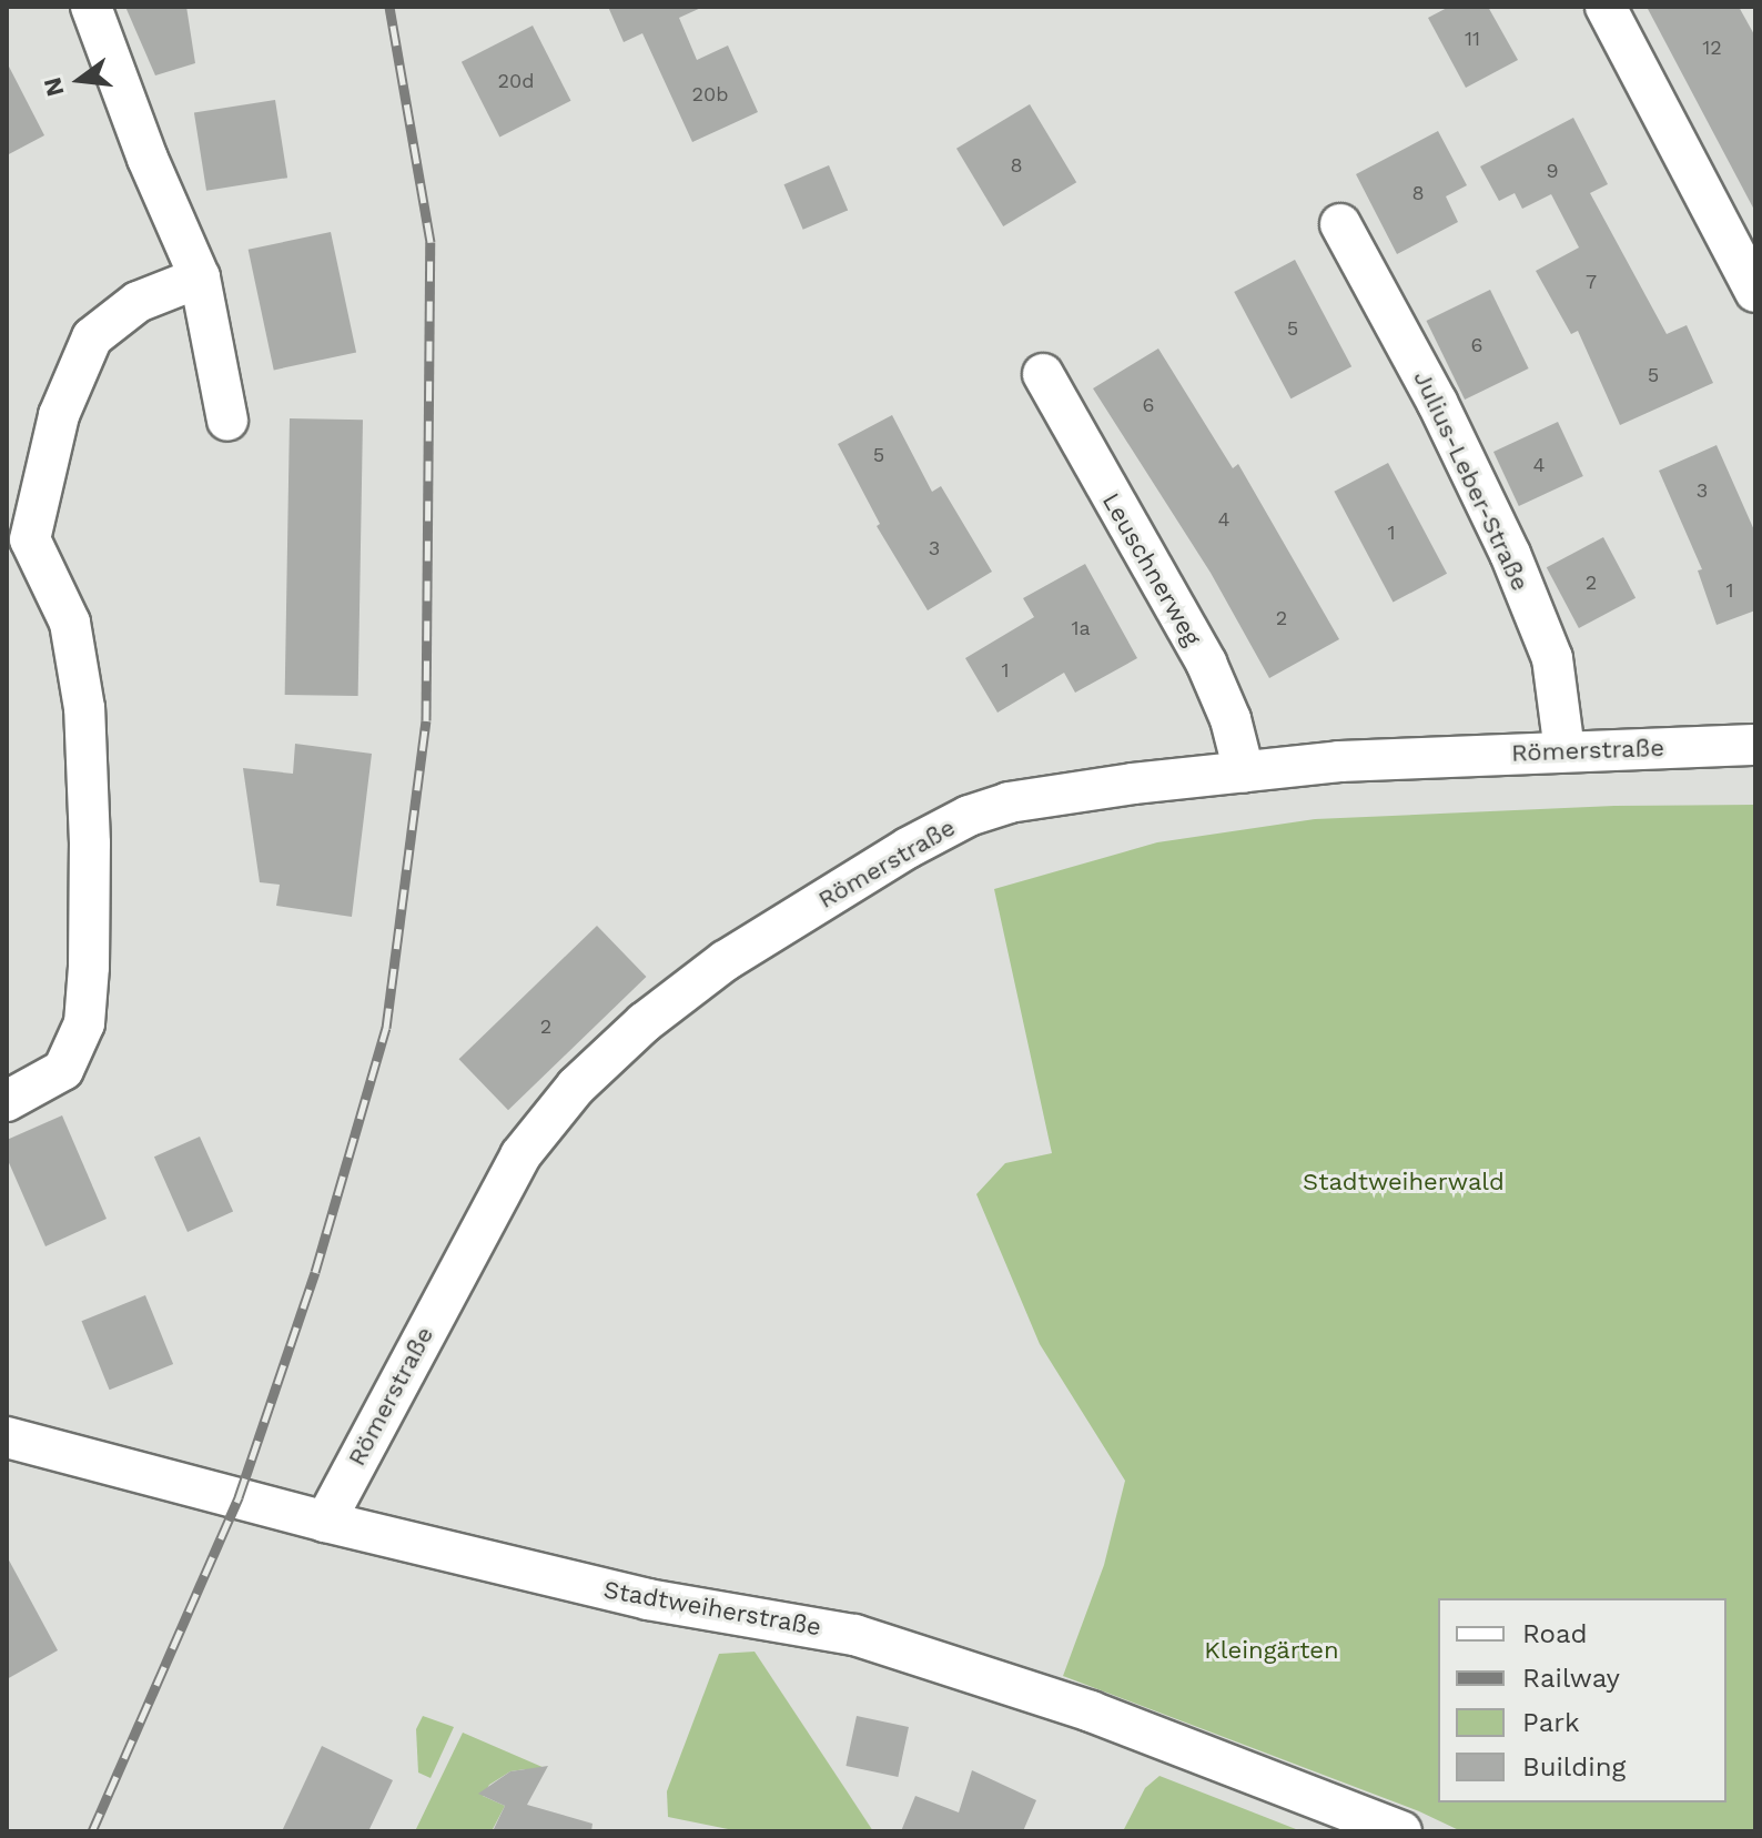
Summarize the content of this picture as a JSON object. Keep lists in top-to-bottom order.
{
  "streets": {
    "street": [
      "Julius-Leber-Straße",
      "Leuschnerweg",
      "Römerstraße",
      "Stadtweiherstraße"
    ]
  },
  "crossings": [
    ["Julius-Leber-Straße", "Römerstraße"],
    ["Leuschnerweg", "Römerstraße"],
    ["Römerstraße", "Stadtweiherstraße"]
  ],
  "parks": ["Stadtweiherwald", "Kleingärten"],
  "house_numbers": [
    "11",
    "12",
    "20d",
    "20b",
    "8",
    "9",
    "8",
    "7",
    "5",
    "6",
    "5",
    "6",
    "5",
    "4",
    "3",
    "4",
    "1",
    "3",
    "2",
    "1",
    "2",
    "1a",
    "1",
    "2"
  ],
  "legend": [
    "Road",
    "Railway",
    "Park",
    "Building"
  ],
  "north": "left"
}
